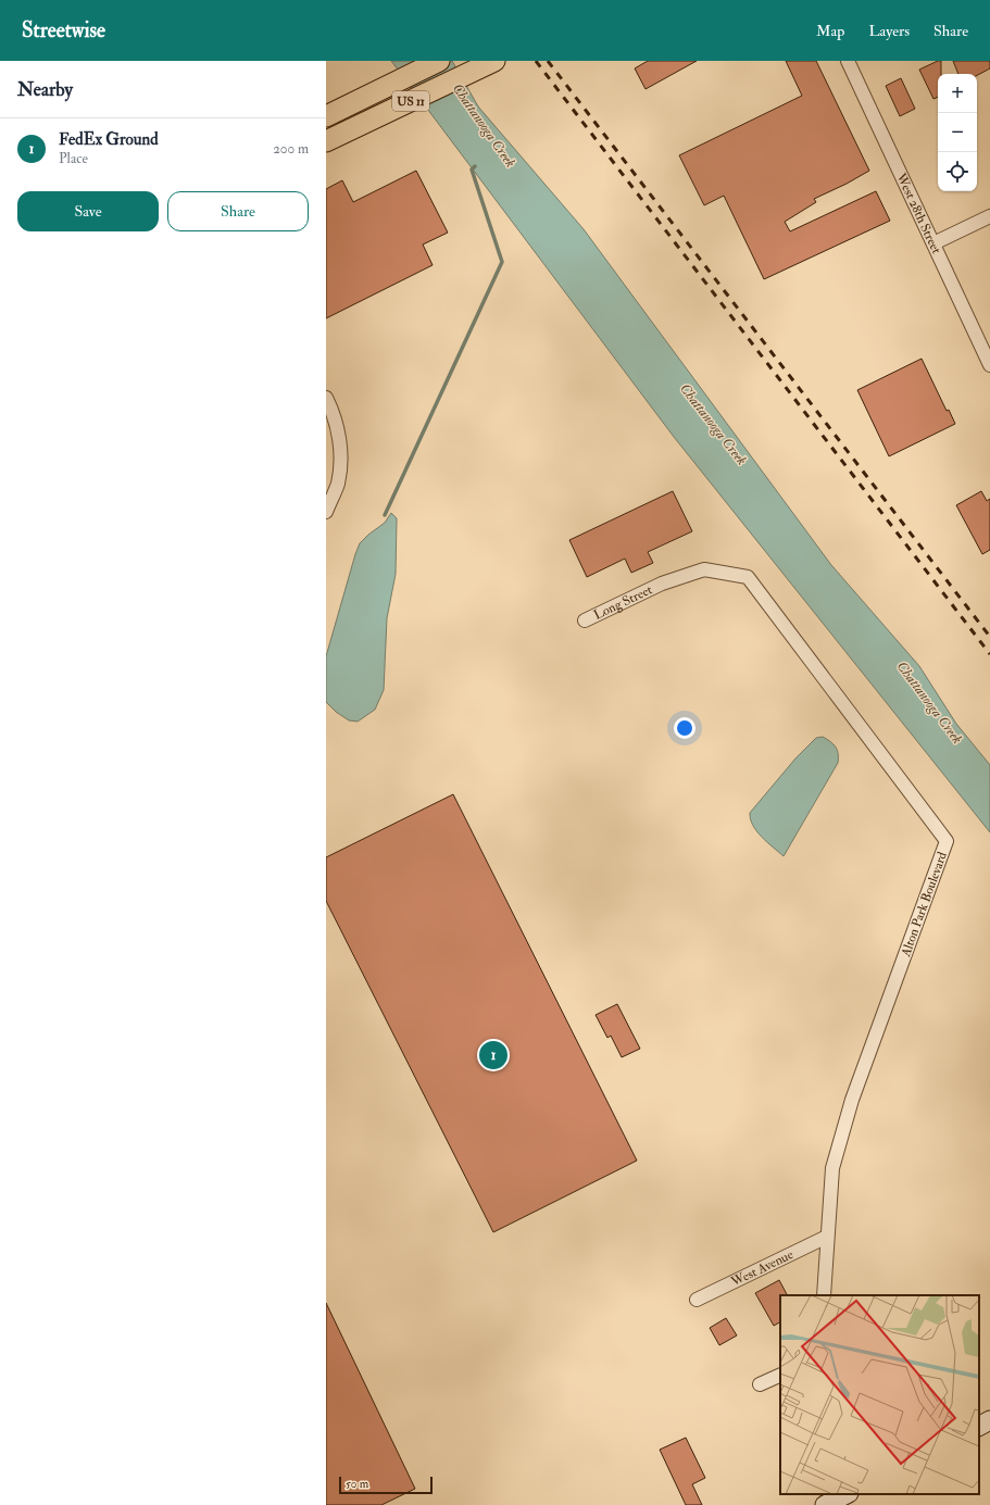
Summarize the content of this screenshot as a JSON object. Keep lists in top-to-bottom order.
{
  "streets": {
    "main road": ["US 11"],
    "street": [
      "West 28th Street",
      "Long Street",
      "Alton Park Boulevard",
      "West Avenue"
    ]
  },
  "crossings": [
    ["Long Street", "Alton Park Boulevard"],
    ["Alton Park Boulevard", "West Avenue"]
  ],
  "water": ["Chattanooga Creek"],
  "scale_bar": "50 m",
  "page": {
    "header": "Streetwise",
    "nav": ["Map", "Layers", "Share"],
    "heading": "Nearby",
    "map_buttons": ["+", "−"],
    "list": [
      {
        "mark": "1",
        "name": "FedEx Ground",
        "note": "Place",
        "value": "200 m"
      }
    ],
    "buttons": ["Save", "Share"],
    "pins": "1",
    "scale": "50 m"
  }
}
